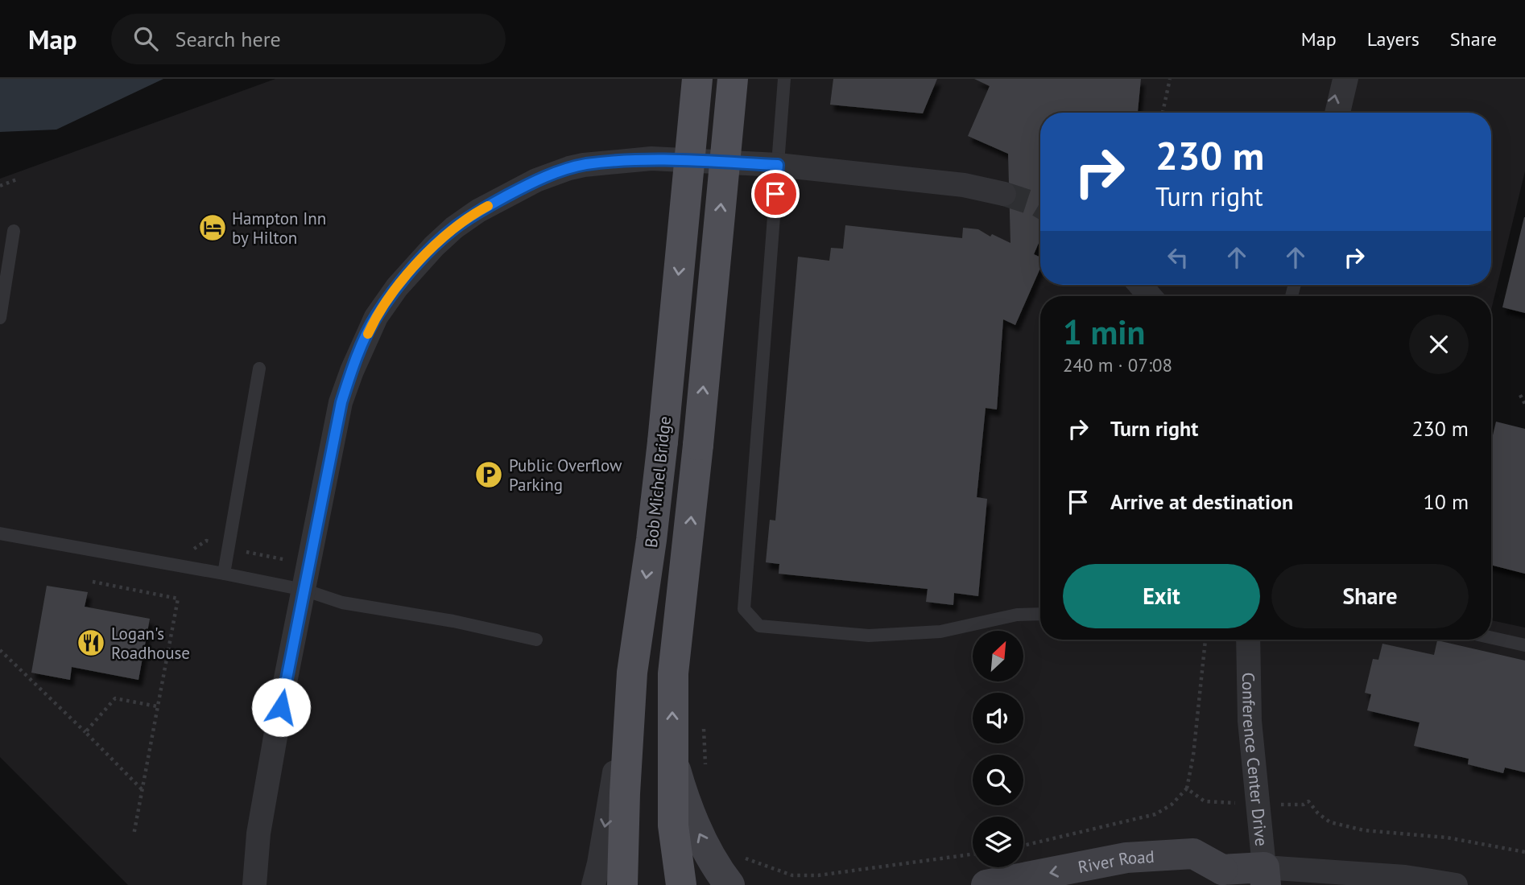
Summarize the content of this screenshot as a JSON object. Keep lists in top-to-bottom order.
{
  "streets": {
    "main road": ["Bob Michel Bridge", "River Road"],
    "street": ["Conference Center Drive"]
  },
  "one_way": ["River Road"],
  "places": {
    "hotel": ["Hampton Inn by Hilton"],
    "parking": ["Public Overflow Parking"],
    "restaurant": ["Logan's Roadhouse"]
  },
  "north": "top right",
  "page": {
    "header": "Map",
    "search": "Search here",
    "nav": ["Map", "Layers", "Share"],
    "turn": ["230 m", "Turn right"],
    "heading": ["1 min", "240 m · 07:08"],
    "list": [
      {
        "name": "Turn right",
        "value": "230 m"
      },
      {
        "name": "Arrive at destination",
        "value": "10 m"
      }
    ],
    "buttons": ["Exit", "Share"]
  }
}
